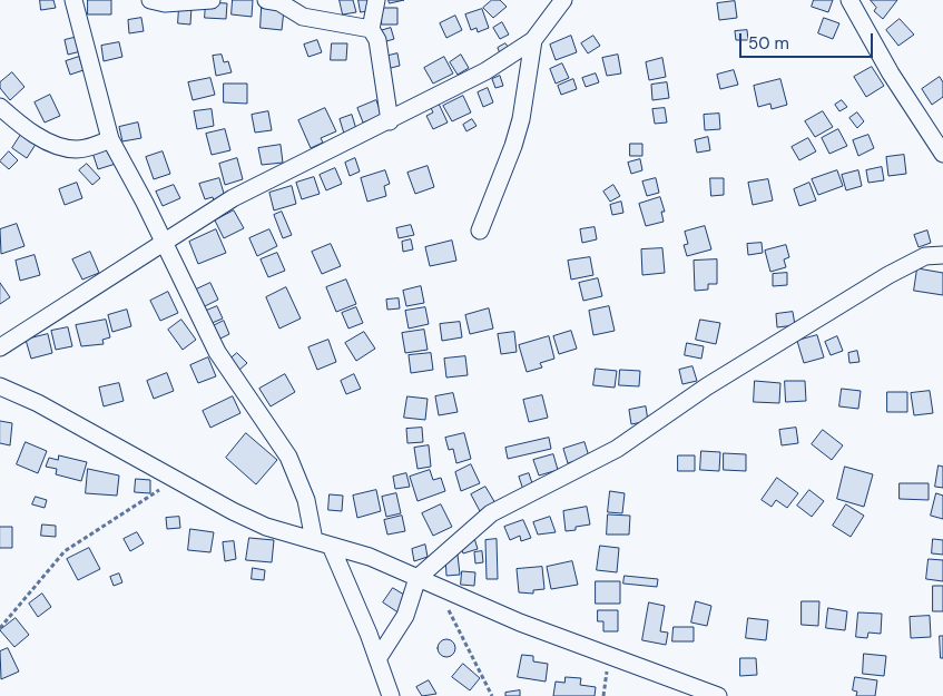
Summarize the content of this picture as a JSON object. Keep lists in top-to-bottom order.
{
  "scale_bar": "50 m"
}
